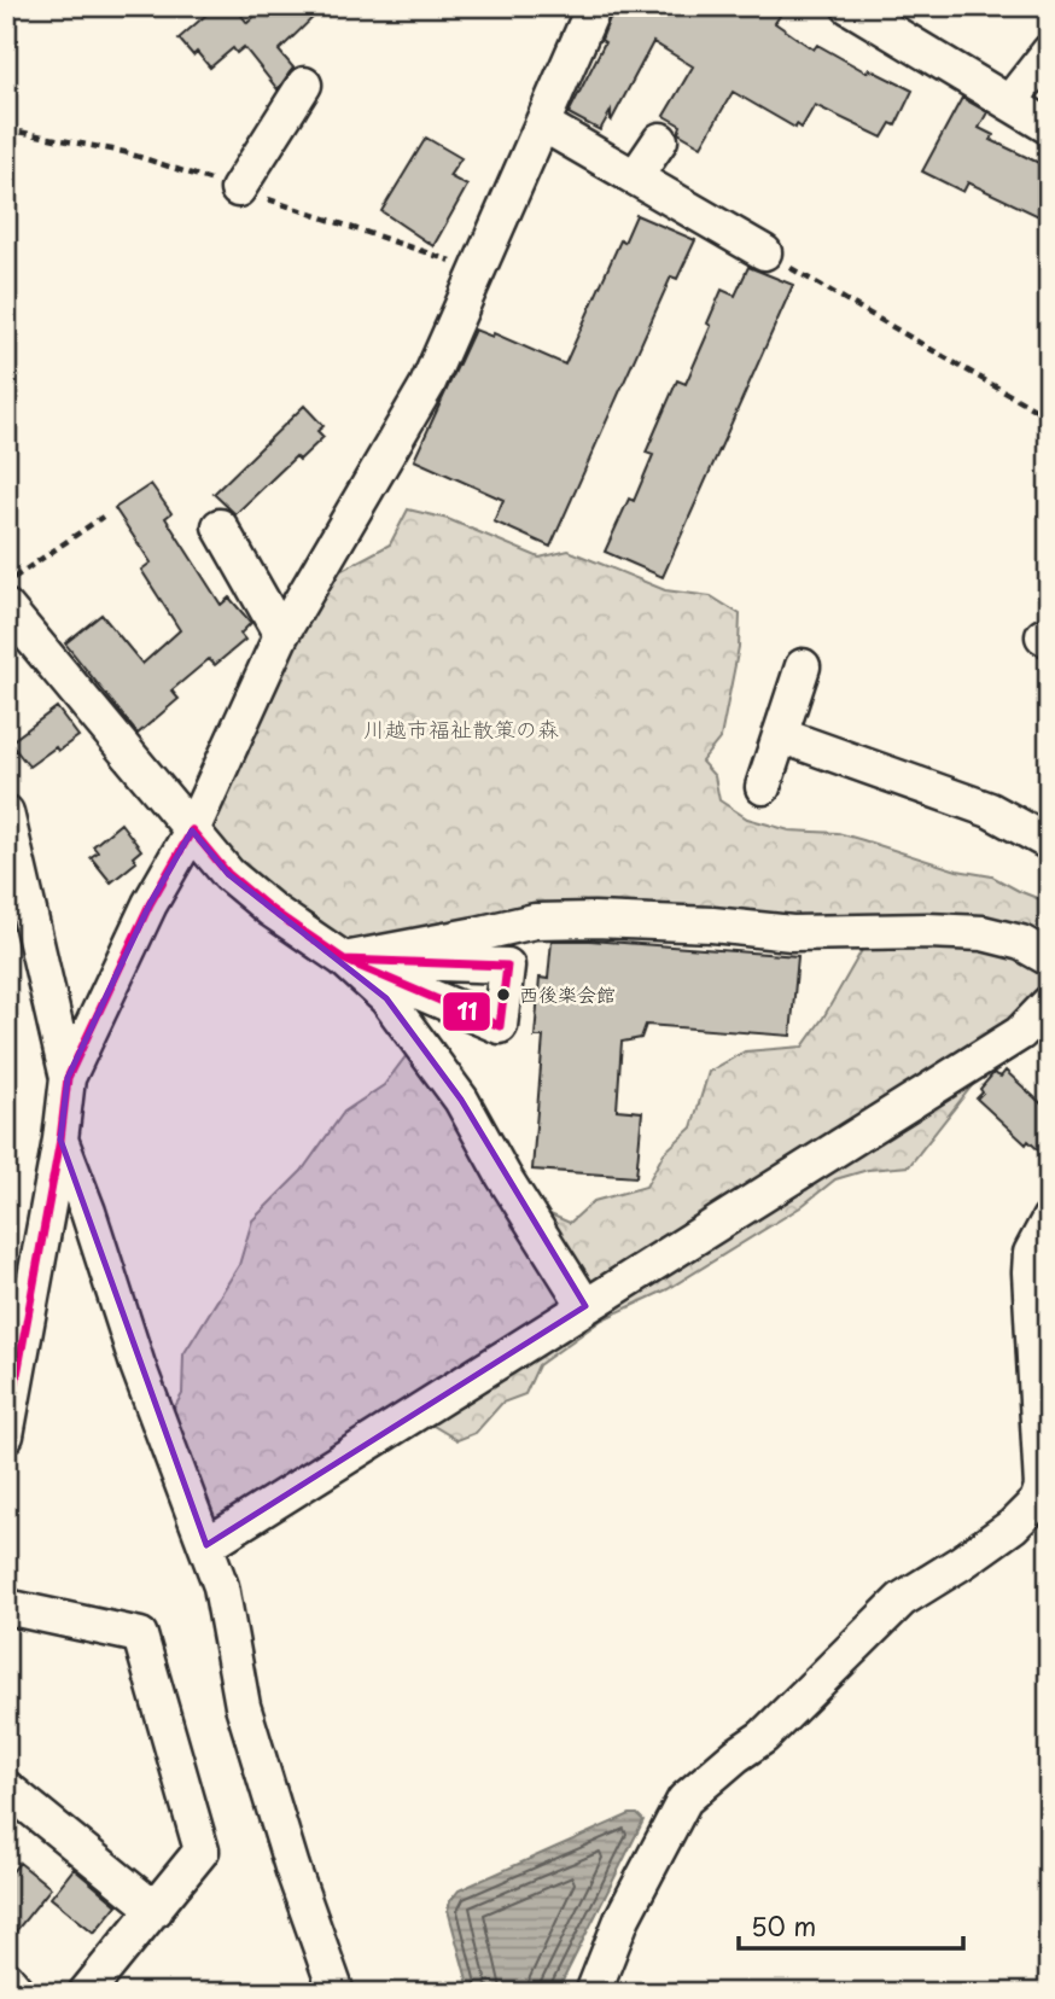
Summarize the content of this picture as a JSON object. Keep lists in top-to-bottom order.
{
  "parks": ["川越市福祉散策の森"],
  "places": ["西後楽会館"],
  "lines": ["transit line 11"],
  "scale_bar": "50 m"
}
